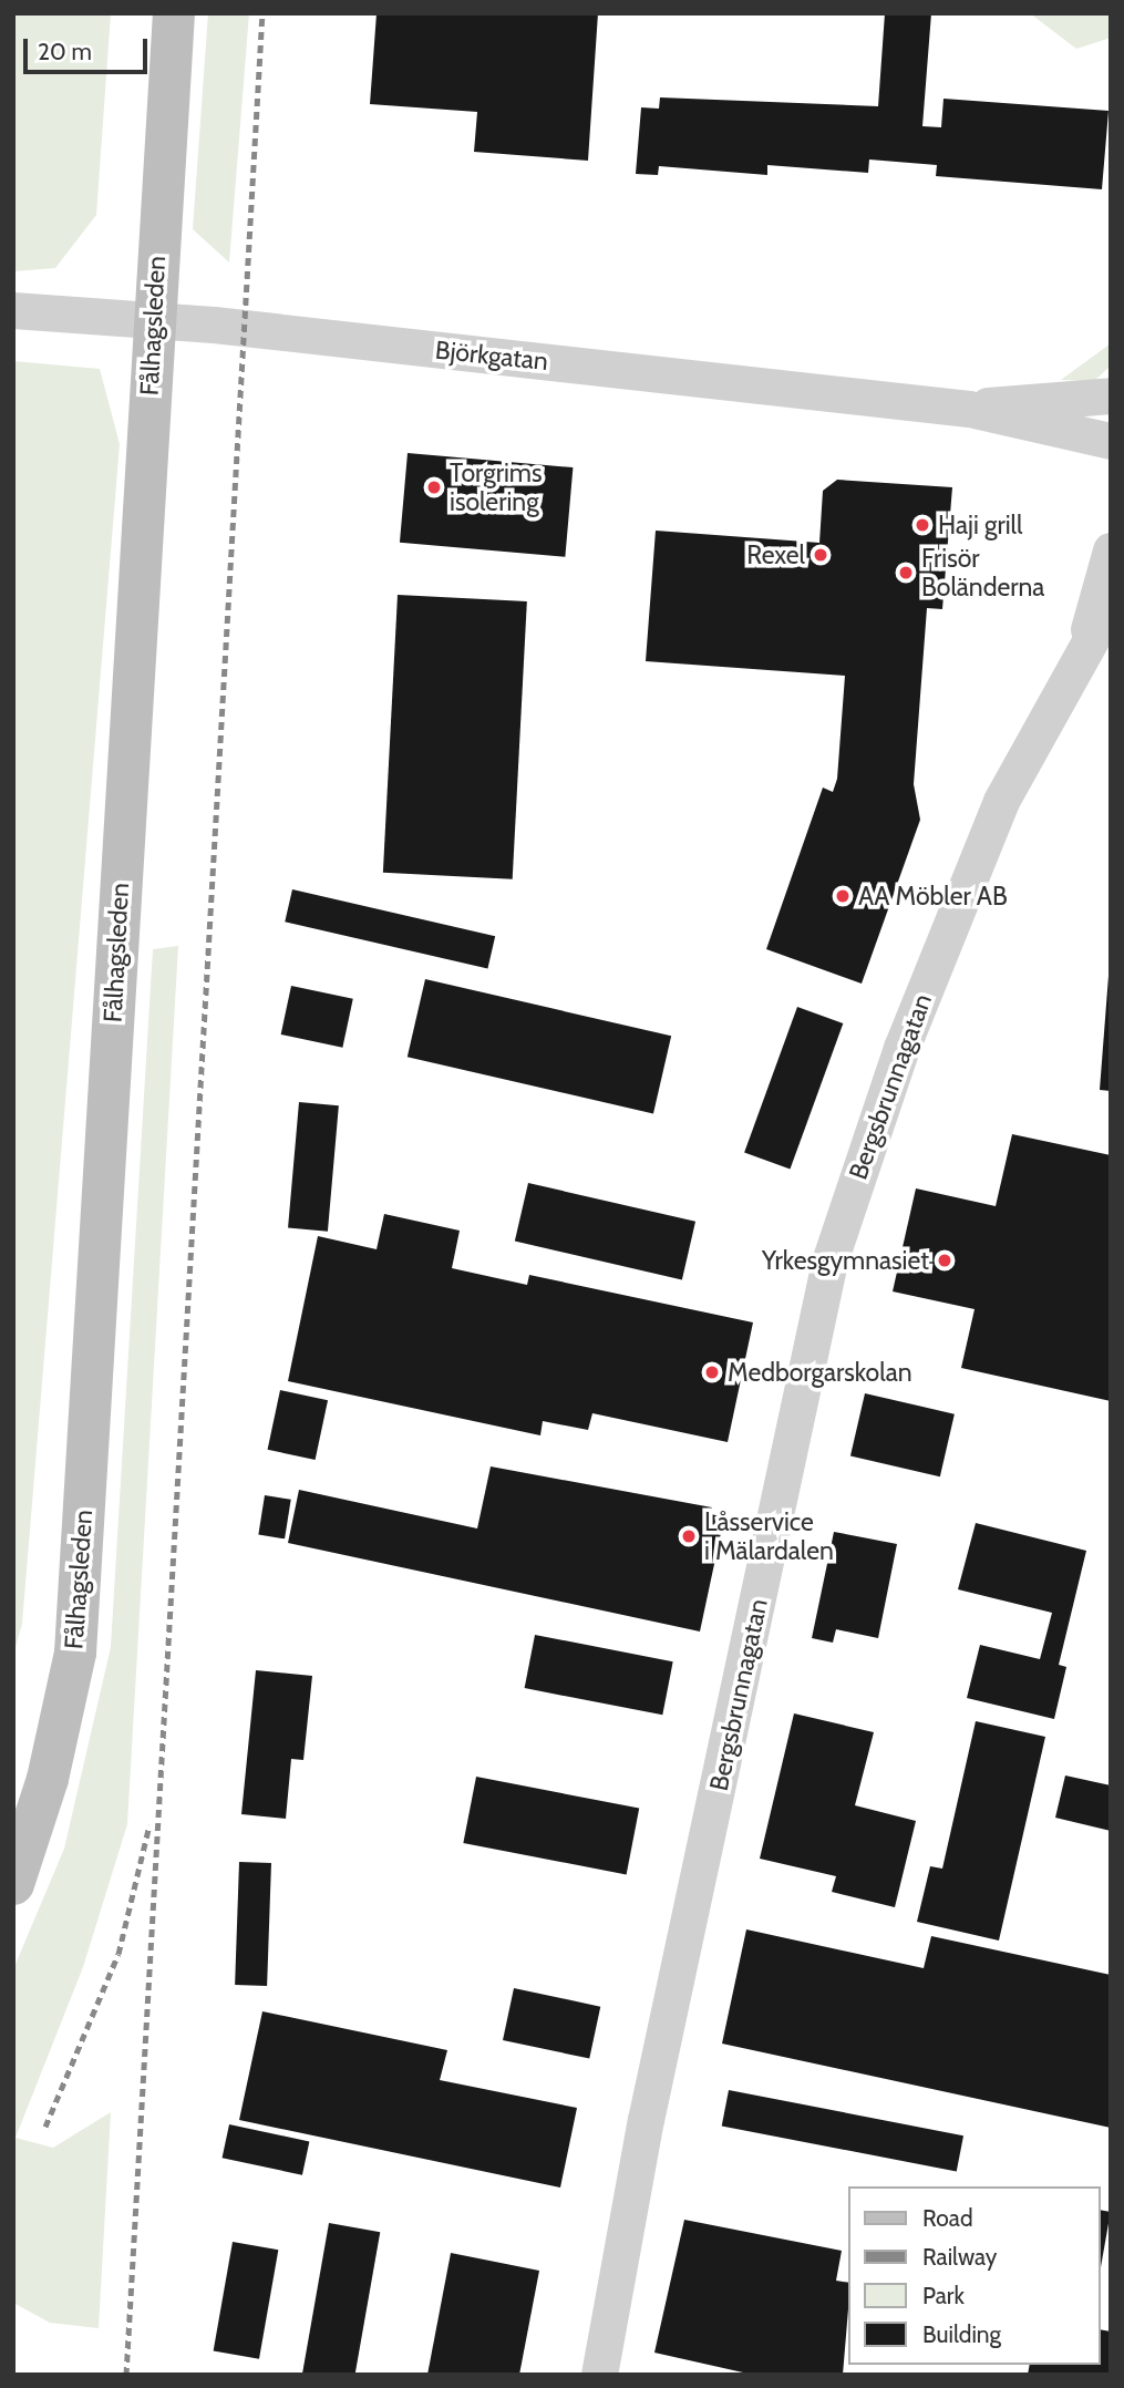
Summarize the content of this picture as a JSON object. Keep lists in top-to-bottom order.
{
  "streets": {
    "main road": ["Fålhagsleden"],
    "street": ["Björkgatan", "Bergsbrunnagatan"]
  },
  "crossings": [
    ["Fålhagsleden", "Björkgatan"]
  ],
  "places": [
    "Torgrims isolering",
    "Haji grill",
    "Rexel",
    "Frisör Boländerna",
    "AA Möbler AB",
    "Yrkesgymnasiet",
    "Medborgarskolan",
    "Låsservice i Mälardalen"
  ],
  "legend": [
    "Road",
    "Railway",
    "Park",
    "Building"
  ],
  "scale_bar": "20 m"
}
